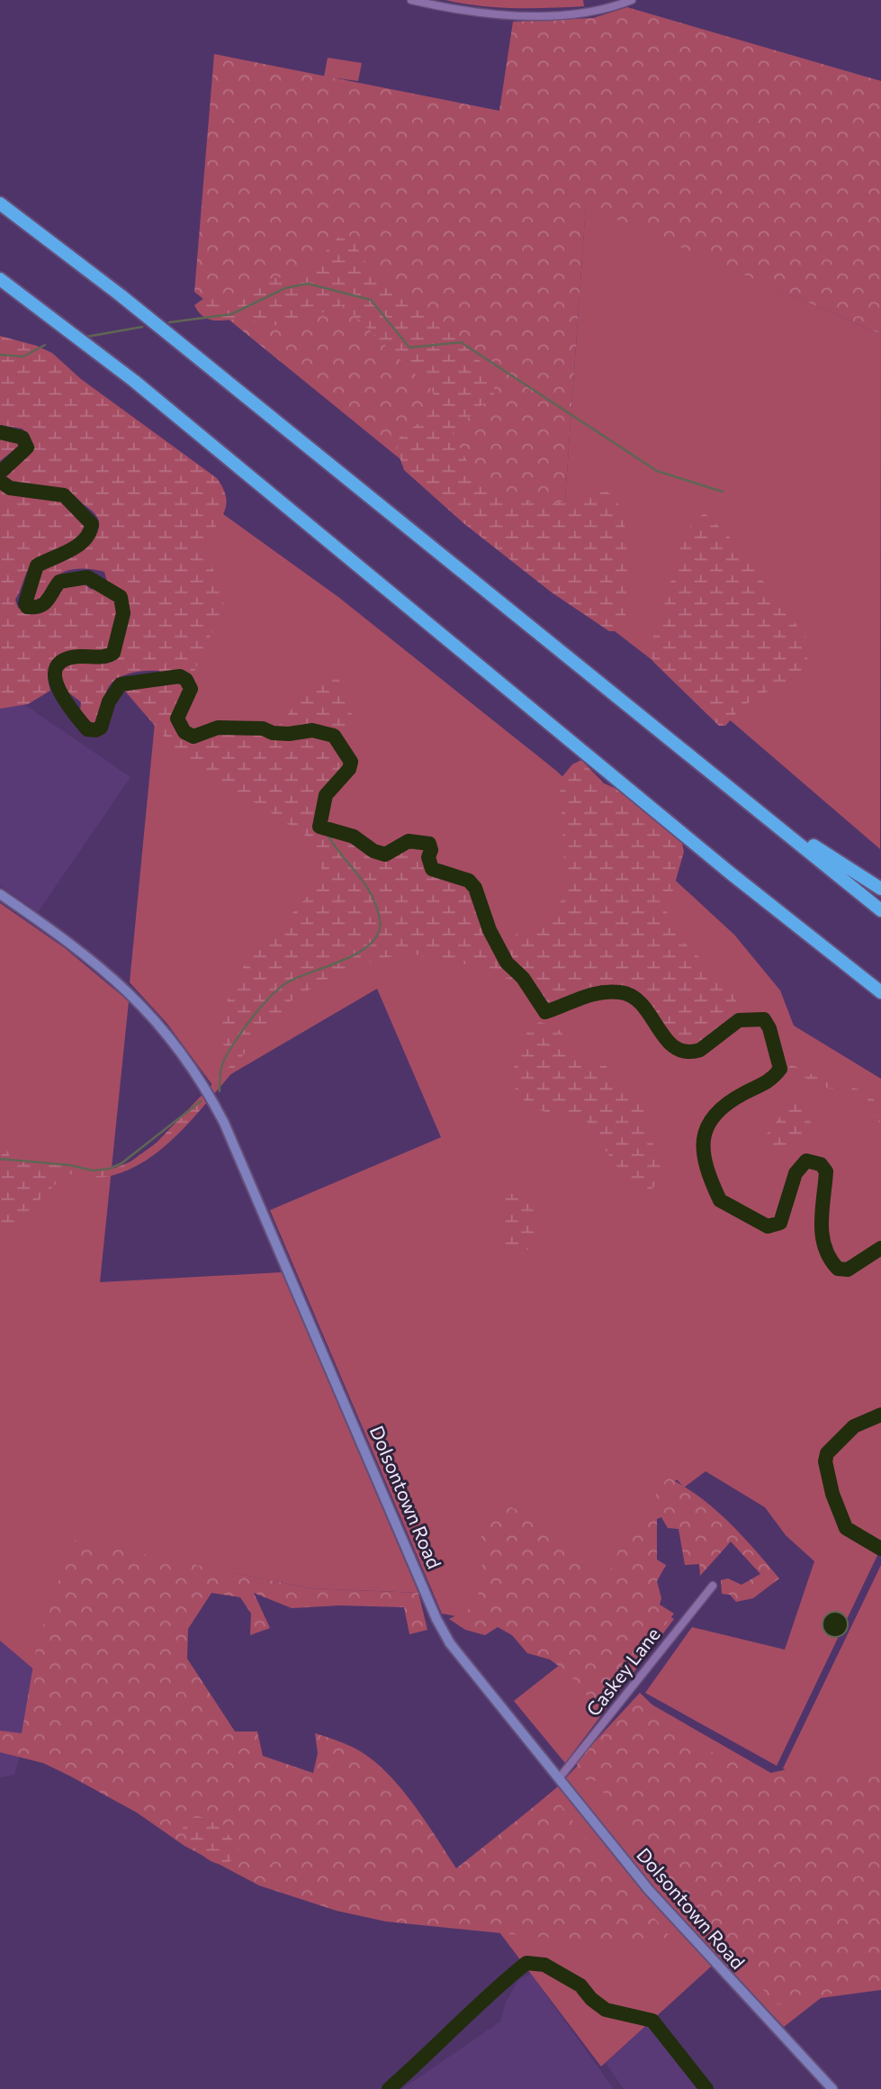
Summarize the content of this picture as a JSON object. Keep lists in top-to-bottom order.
{
  "streets": {
    "street": ["Dolsontown Road", "Caskey Lane"]
  },
  "crossings": [
    ["Dolsontown Road", "Caskey Lane"]
  ]
}
